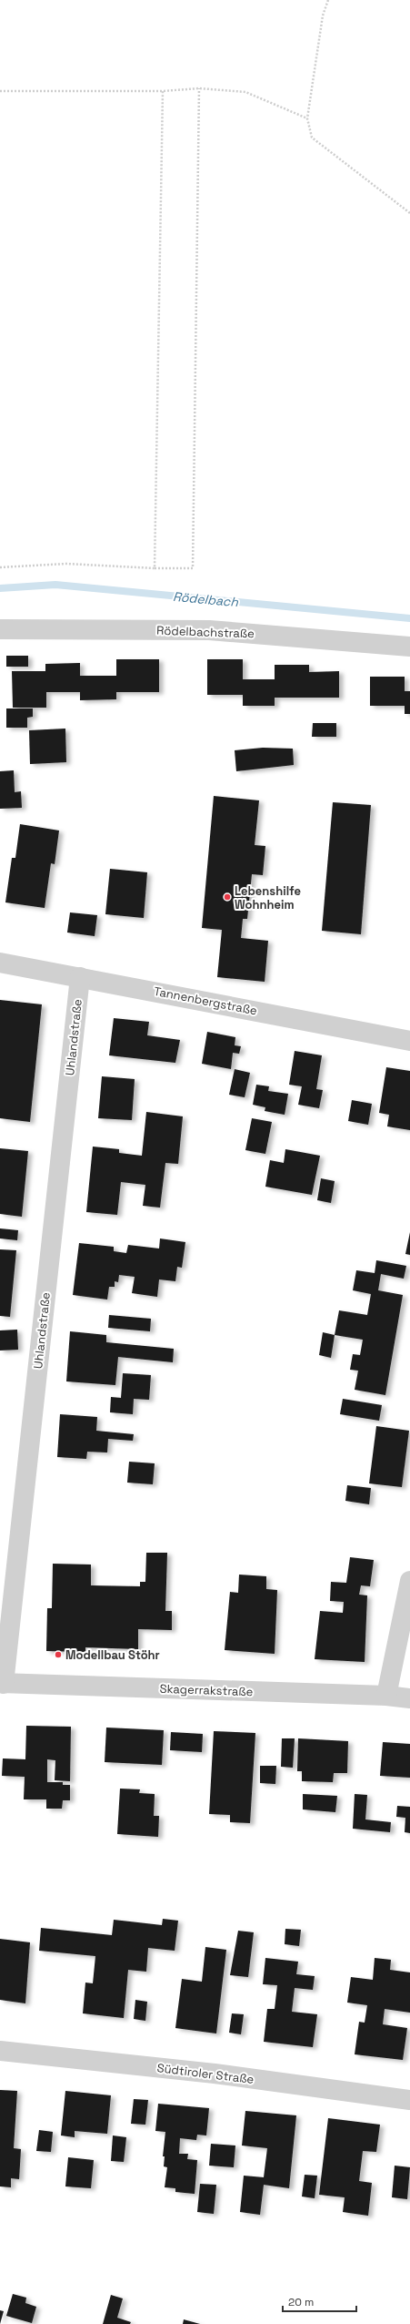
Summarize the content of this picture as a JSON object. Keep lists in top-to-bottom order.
{
  "streets": {
    "street": [
      "Rödelbachstraße",
      "Tannenbergstraße",
      "Uhlandstraße",
      "Skagerrakstraße",
      "Südtiroler Straße"
    ]
  },
  "crossings": [
    ["Tannenbergstraße", "Uhlandstraße"],
    ["Uhlandstraße", "Skagerrakstraße"]
  ],
  "water": ["Rödelbach"],
  "places": ["Lebenshilfe Wohnheim", "Modellbau Stöhr"],
  "scale_bar": "20 m"
}
